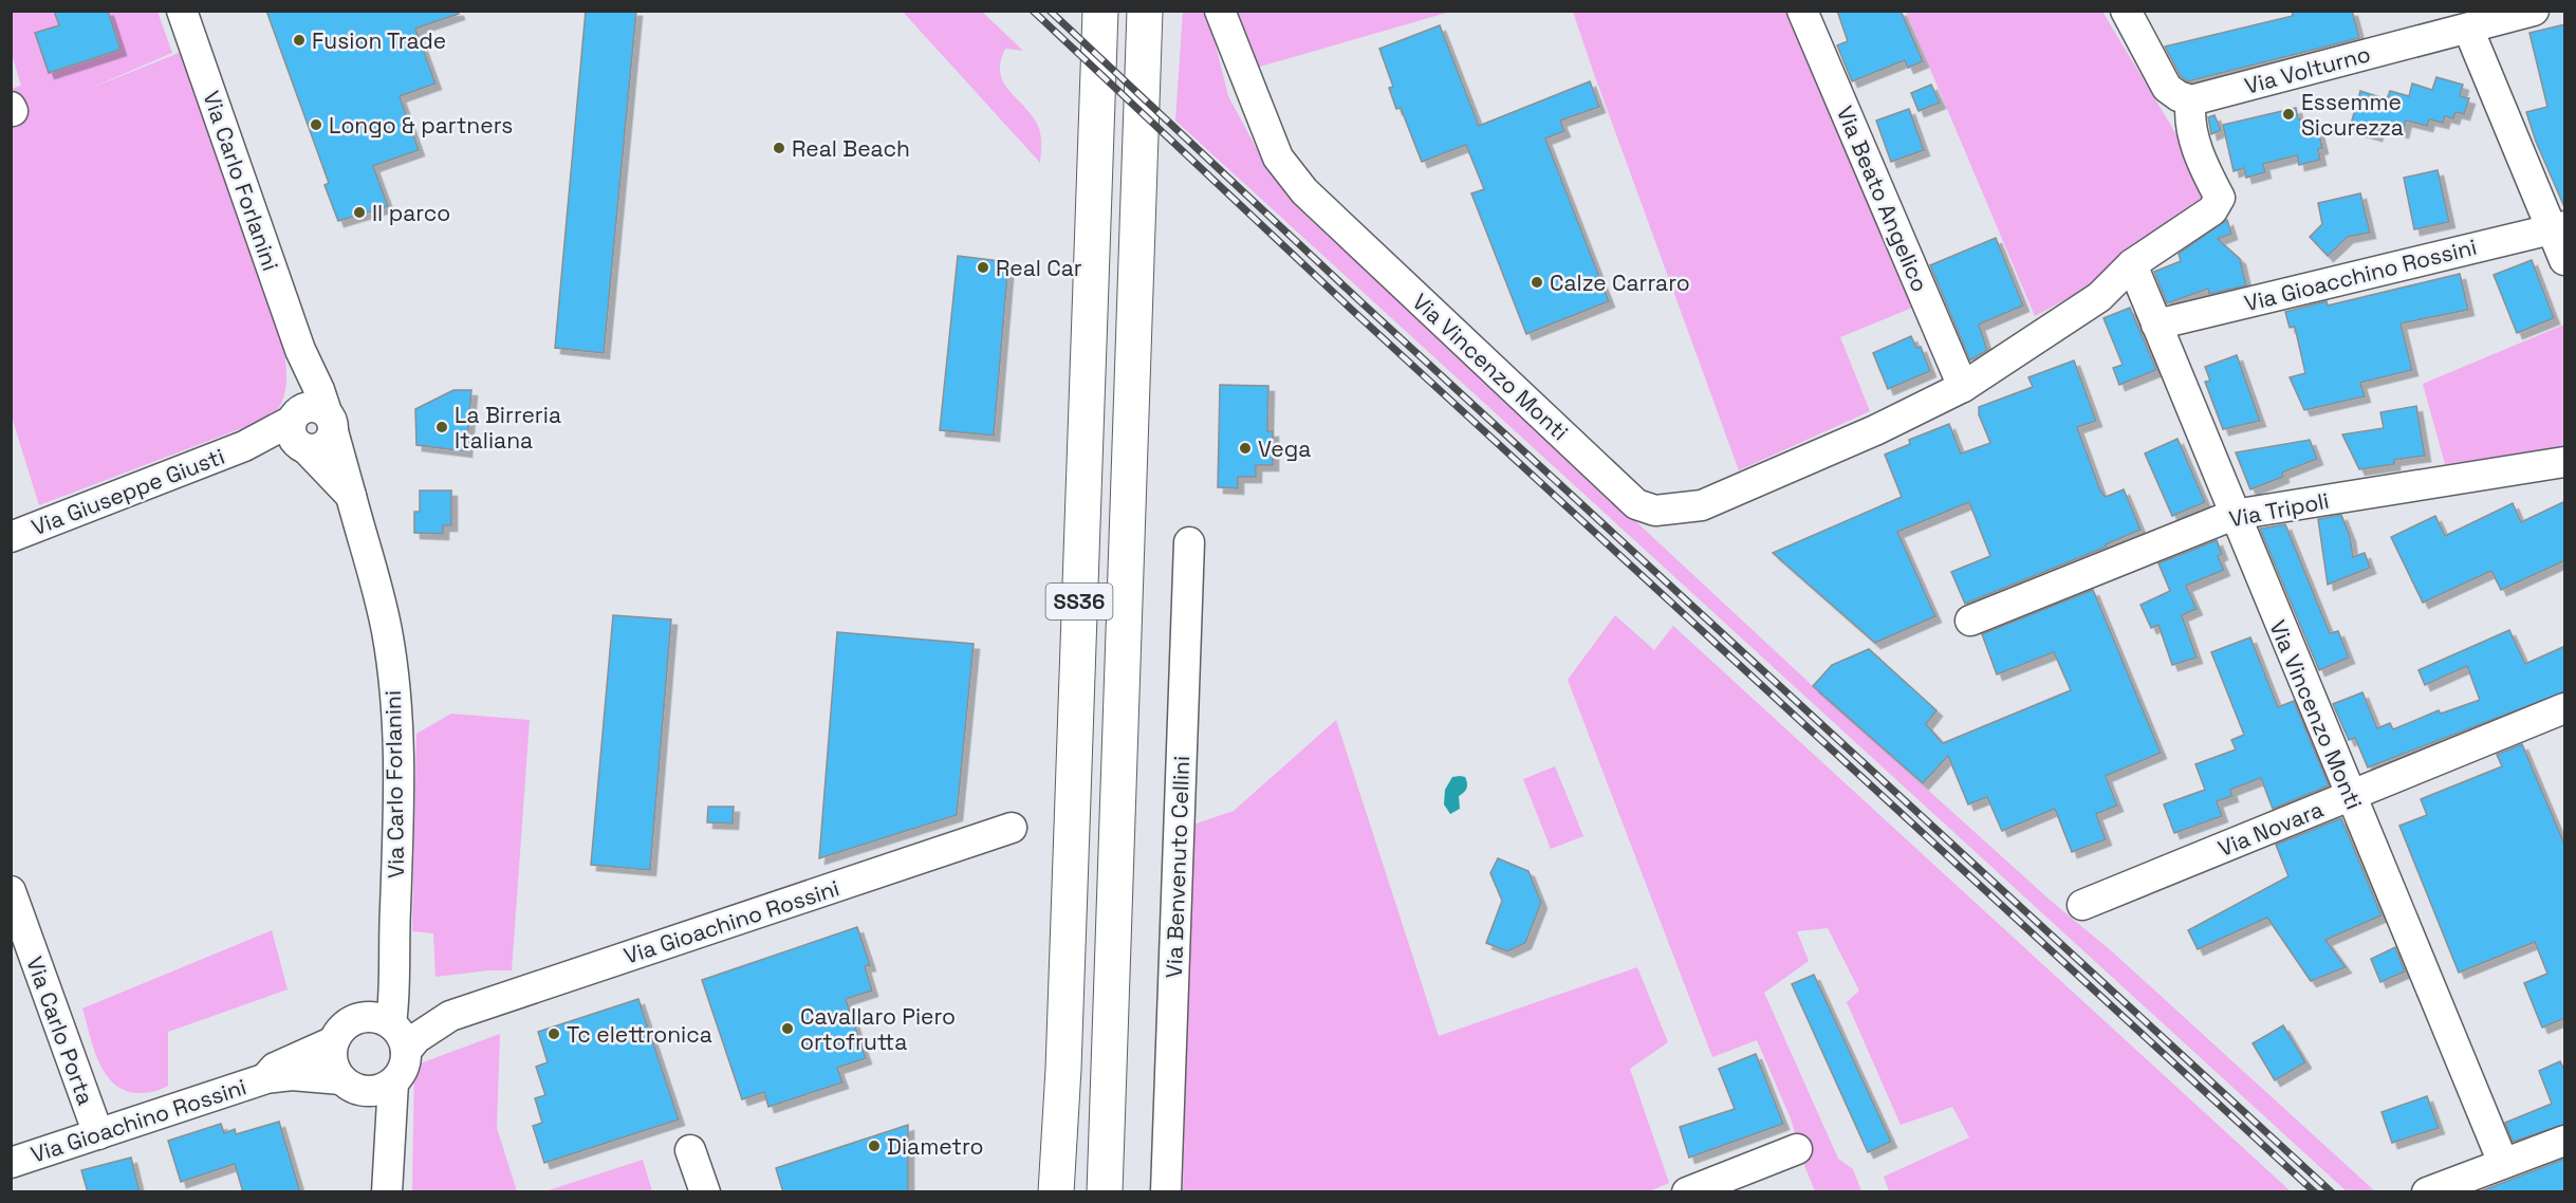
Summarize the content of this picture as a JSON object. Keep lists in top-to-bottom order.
{
  "streets": {
    "highway": ["SS36"],
    "street": [
      "Via Volturno",
      "Via Carlo Forlanini",
      "Via Beato Angelico",
      "Via Gioacchino Rossini",
      "Via Vincenzo Monti",
      "Via Giuseppe Giusti",
      "Via Tripoli",
      "Via Novara",
      "Via Benvenuto Cellini",
      "Via Gioachino Rossini",
      "Via Carlo Porta"
    ]
  },
  "crossings": [
    ["Via Carlo Forlanini", "Via Giuseppe Giusti"],
    ["Via Carlo Forlanini", "Via Gioachino Rossini"],
    ["Via Beato Angelico", "Via Vincenzo Monti"],
    ["Via Gioacchino Rossini", "Via Vincenzo Monti"],
    ["Via Vincenzo Monti", "Via Tripoli"],
    ["Via Vincenzo Monti", "Via Novara"],
    ["Via Gioachino Rossini", "Via Carlo Porta"]
  ],
  "places": [
    "Fusion Trade",
    "Essemme Sicurezza",
    "Longo & partners",
    "Real Beach",
    "Il parco",
    "Real Car",
    "Calze Carraro",
    "La Birreria Italiana",
    "Vega",
    "Cavallaro Piero ortofrutta",
    "Tc elettronica",
    "Diametro"
  ]
}
